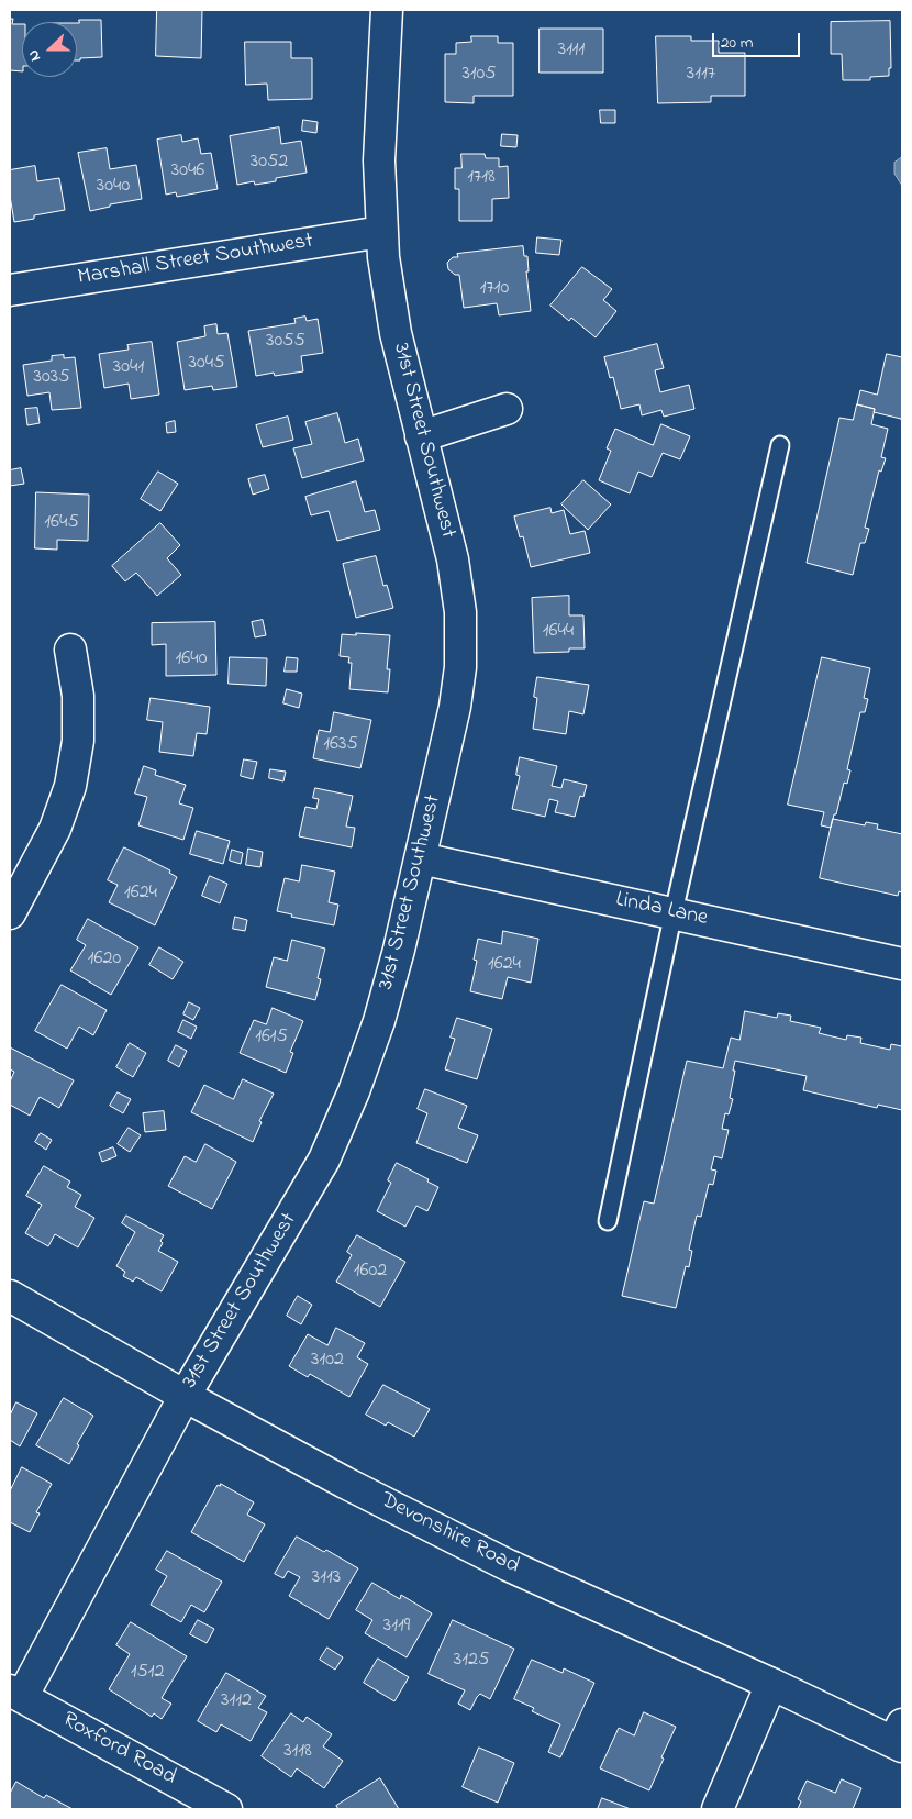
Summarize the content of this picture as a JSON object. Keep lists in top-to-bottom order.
{
  "streets": {
    "street": [
      "Marshall Street Southwest",
      "31st Street Southwest",
      "Linda Lane",
      "Devonshire Road",
      "Roxford Road"
    ]
  },
  "crossings": [
    ["Marshall Street Southwest", "31st Street Southwest"],
    ["31st Street Southwest", "Linda Lane"],
    ["31st Street Southwest", "Devonshire Road"],
    ["31st Street Southwest", "Roxford Road"]
  ],
  "house_numbers": [
    "3111",
    "3105",
    "3117",
    "3052",
    "3046",
    "1718",
    "3040",
    "1710",
    "3055",
    "3045",
    "3041",
    "3035",
    "1645",
    "1644",
    "1640",
    "1635",
    "1624",
    "1620",
    "1624",
    "1615",
    "1602",
    "3102",
    "3113",
    "3119",
    "3125",
    "1512",
    "3112",
    "3118"
  ],
  "scale_bar": "20 m",
  "north": "left"
}
